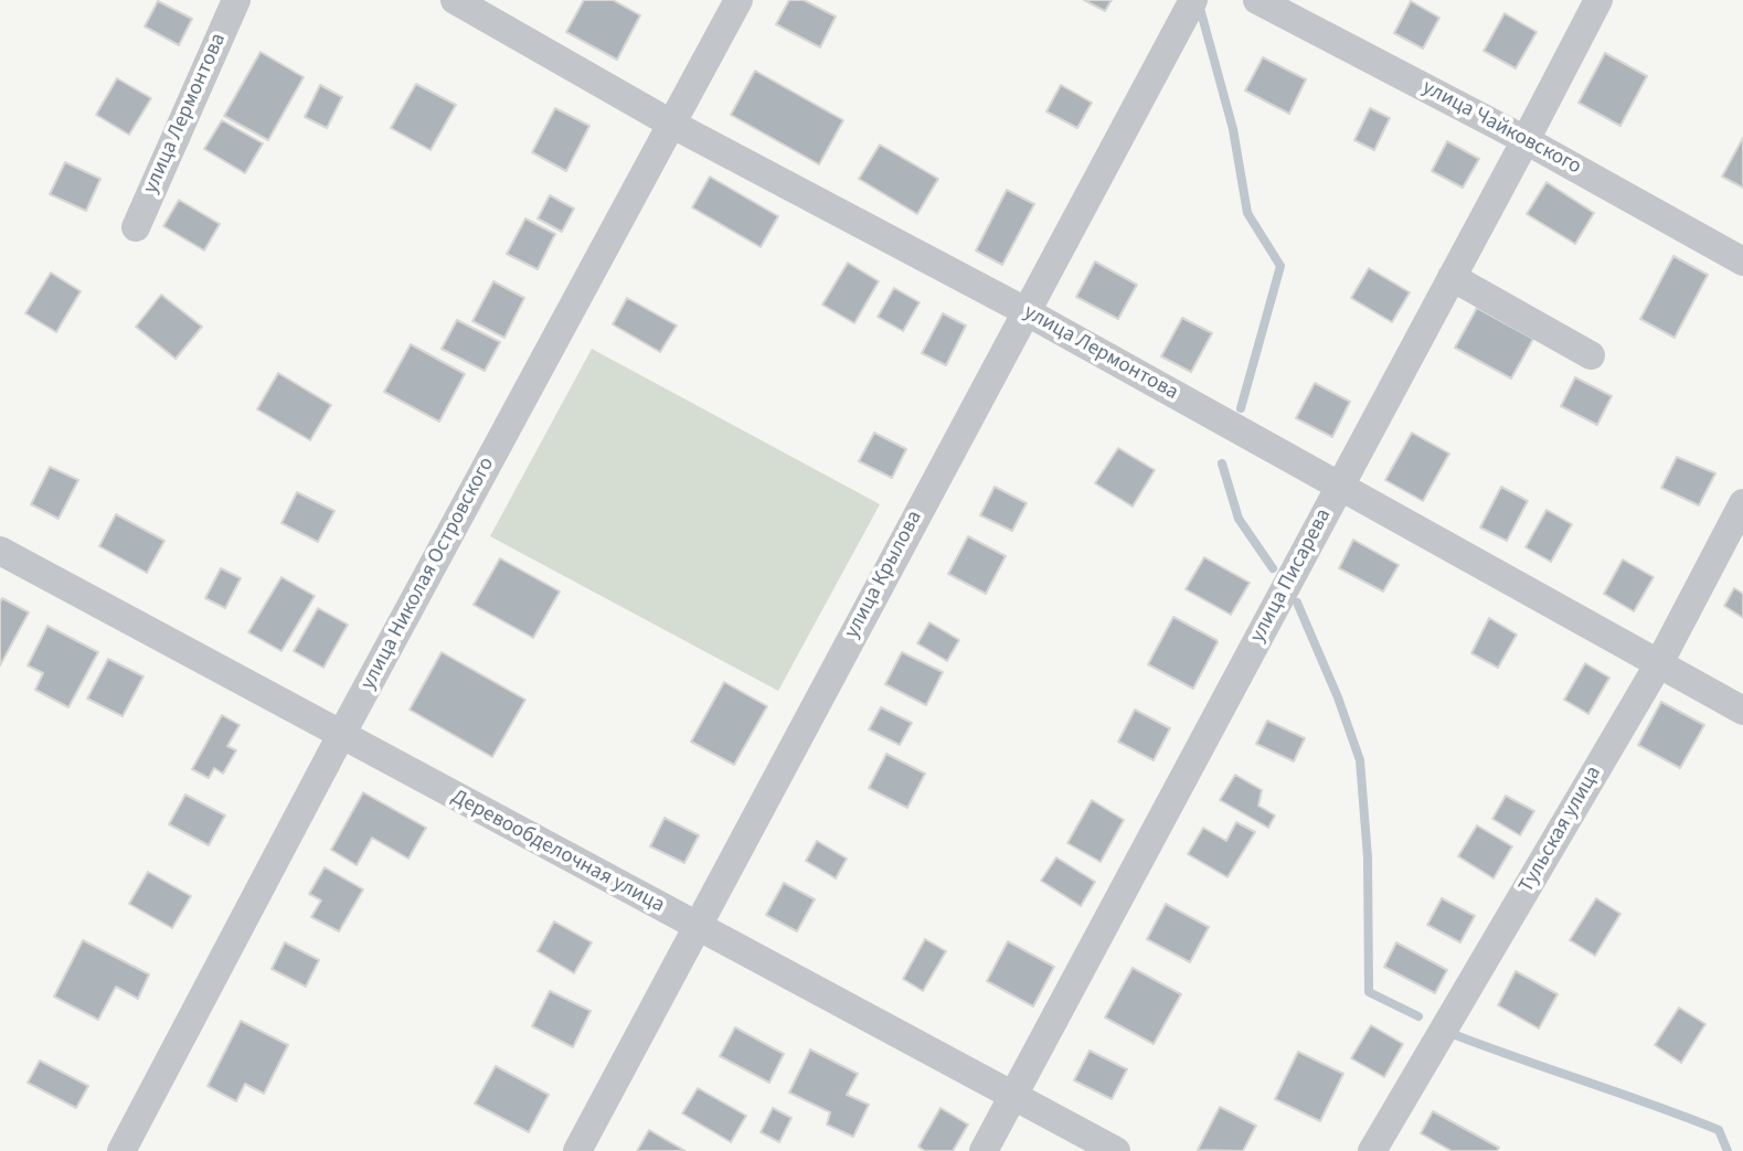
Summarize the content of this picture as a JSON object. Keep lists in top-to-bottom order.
{
  "streets": {
    "street": [
      "улица Лермонтова",
      "улица Чайковского",
      "улица Николая Островского",
      "улица Крылова",
      "улица Писарева",
      "Тульская улица",
      "Деревообделочная улица"
    ]
  },
  "crossings": [
    ["улица Лермонтова", "улица Николая Островского"],
    ["улица Лермонтова", "улица Крылова"],
    ["улица Лермонтова", "улица Писарева"],
    ["улица Лермонтова", "Тульская улица"],
    ["улица Чайковского", "улица Писарева"],
    ["улица Николая Островского", "Деревообделочная улица"],
    ["улица Крылова", "Деревообделочная улица"],
    ["улица Писарева", "Деревообделочная улица"]
  ]
}
